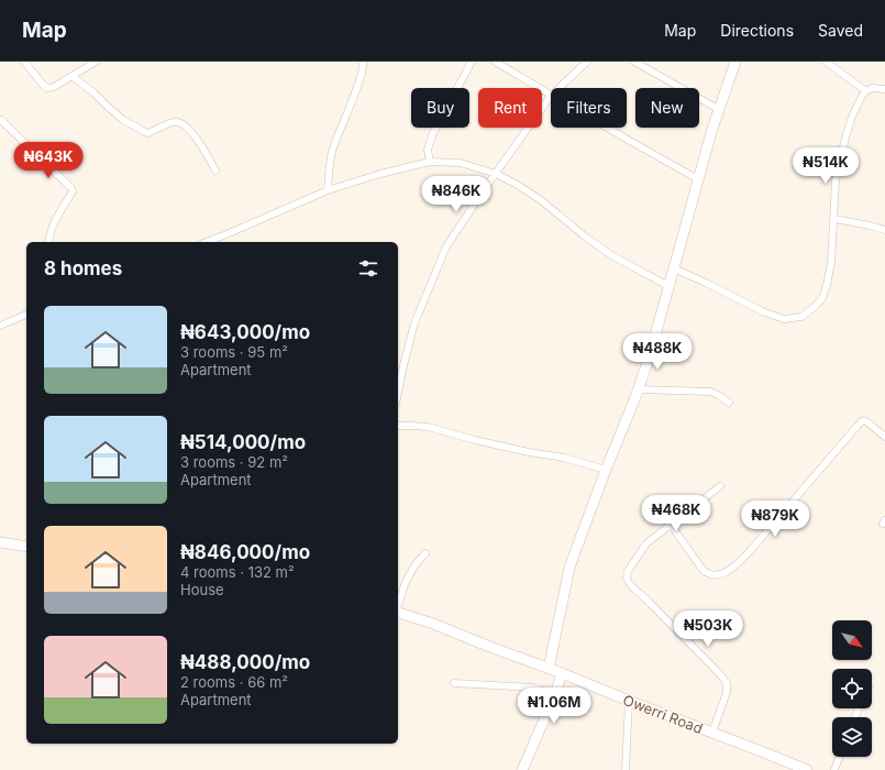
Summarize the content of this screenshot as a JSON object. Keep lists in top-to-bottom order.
{
  "streets": {
    "main road": ["Owerri Road"]
  },
  "north": "bottom right",
  "page": {
    "header": "Map",
    "nav": ["Map", "Directions", "Saved"],
    "chip": [
      "Buy",
      "Rent",
      "Filters",
      "New"
    ],
    "price": [
      "₦643K",
      "₦514K",
      "₦846K",
      "₦488K",
      "₦468K",
      "₦879K",
      "₦503K",
      "₦1.06M"
    ],
    "heading": "8 homes",
    "list": [
      {
        "name": "₦643,000/mo",
        "note": "3 rooms · 95 m² · Apartment"
      },
      {
        "name": "₦514,000/mo",
        "note": "3 rooms · 92 m² · Apartment"
      },
      {
        "name": "₦846,000/mo",
        "note": "4 rooms · 132 m² · House"
      },
      {
        "name": "₦488,000/mo",
        "note": "2 rooms · 66 m² · Apartment"
      }
    ]
  }
}
